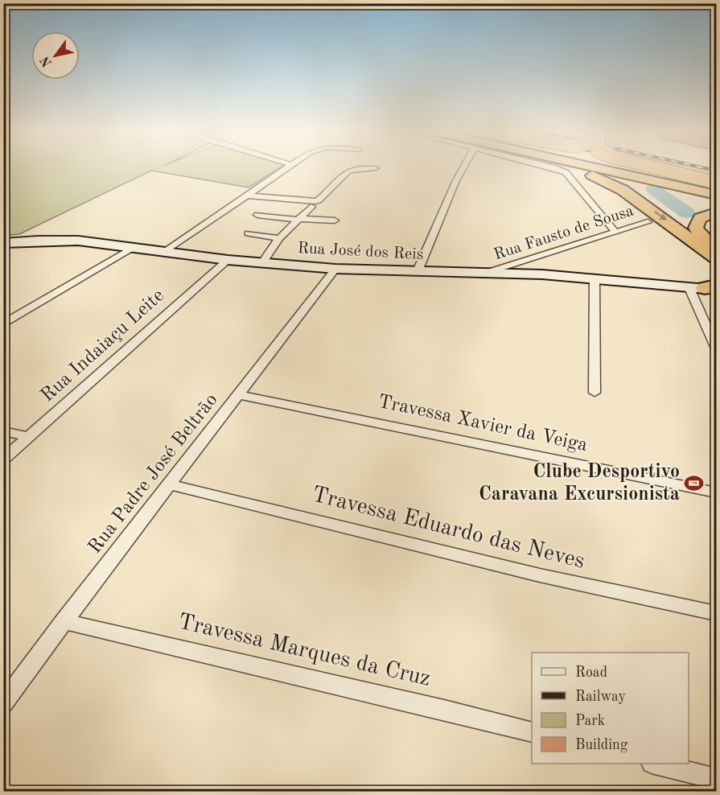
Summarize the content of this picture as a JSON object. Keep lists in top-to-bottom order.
{
  "streets": {
    "street": [
      "Rua Fausto de Sousa",
      "Rua José dos Reis",
      "Rua Indaiaçu Leite",
      "Travessa Xavier da Veiga",
      "Rua Padre José Beltrão",
      "Travessa Eduardo das Neves",
      "Travessa Marques da Cruz"
    ]
  },
  "crossings": [
    ["Rua Fausto de Sousa", "Rua José dos Reis"],
    ["Rua José dos Reis", "Rua Indaiaçu Leite"],
    ["Rua José dos Reis", "Rua Padre José Beltrão"],
    ["Travessa Xavier da Veiga", "Rua Padre José Beltrão"],
    ["Rua Padre José Beltrão", "Travessa Eduardo das Neves"],
    ["Rua Padre José Beltrão", "Travessa Marques da Cruz"]
  ],
  "places": {
    "sports": ["Clube Desportivo Caravana Excursionista"]
  },
  "legend": [
    "Road",
    "Railway",
    "Park",
    "Building"
  ],
  "north": "bottom left"
}
